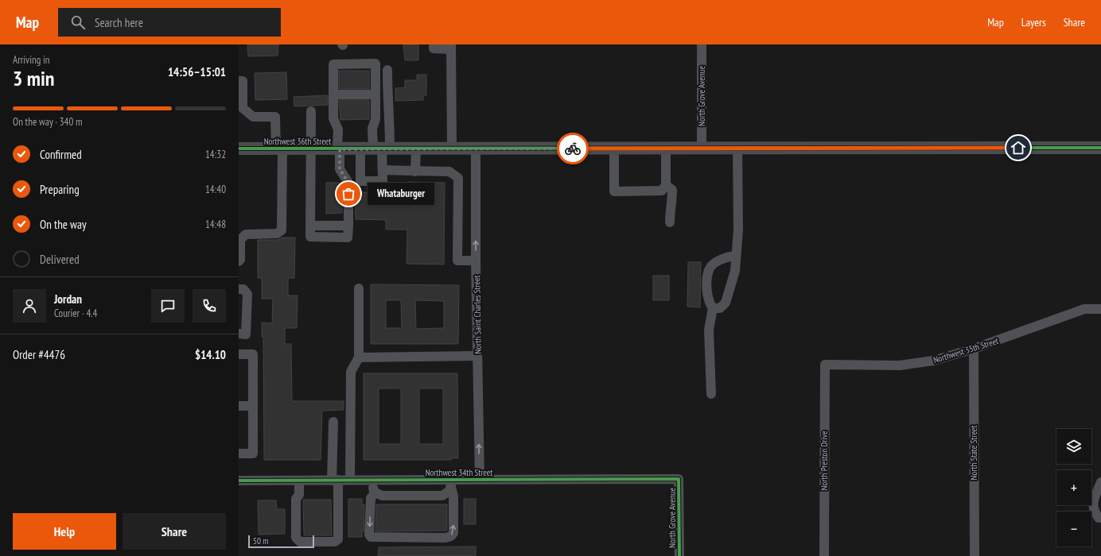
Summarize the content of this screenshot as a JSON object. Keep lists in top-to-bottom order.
{
  "streets": {
    "main road": ["Northwest 36th Street"],
    "street": [
      "North Grove Avenue",
      "North Saint Charles Street",
      "Northwest 35th Street",
      "North State Street",
      "North Preston Drive",
      "Northwest 34th Street"
    ]
  },
  "crossings": [
    ["North Grove Avenue", "Northwest 36th Street"],
    ["North Grove Avenue", "Northwest 34th Street"],
    ["Northwest 36th Street", "North Saint Charles Street"],
    ["North Saint Charles Street", "Northwest 34th Street"],
    ["Northwest 35th Street", "North State Street"],
    ["Northwest 35th Street", "North Preston Drive"]
  ],
  "one_way": ["North Saint Charles Street"],
  "places": ["Whataburger"],
  "scale_bar": "50 m",
  "page": {
    "header": "Map",
    "search": "Search here",
    "nav": ["Map", "Layers", "Share"],
    "heading": ["3 min", "Arriving in", "14:56–15:01"],
    "panel": [
      "Jordan",
      "Courier · 4.4",
      "Order #4476",
      "$14.10"
    ],
    "bar": "On the way · 340 m",
    "list": [
      ["Confirmed", "14:32"],
      ["Preparing", "14:40"],
      ["On the way", "14:48"],
      "Delivered"
    ],
    "bubble": "Whataburger",
    "map_buttons": ["+", "−"],
    "buttons": ["Help", "Share"],
    "scale": "50 m"
  }
}
